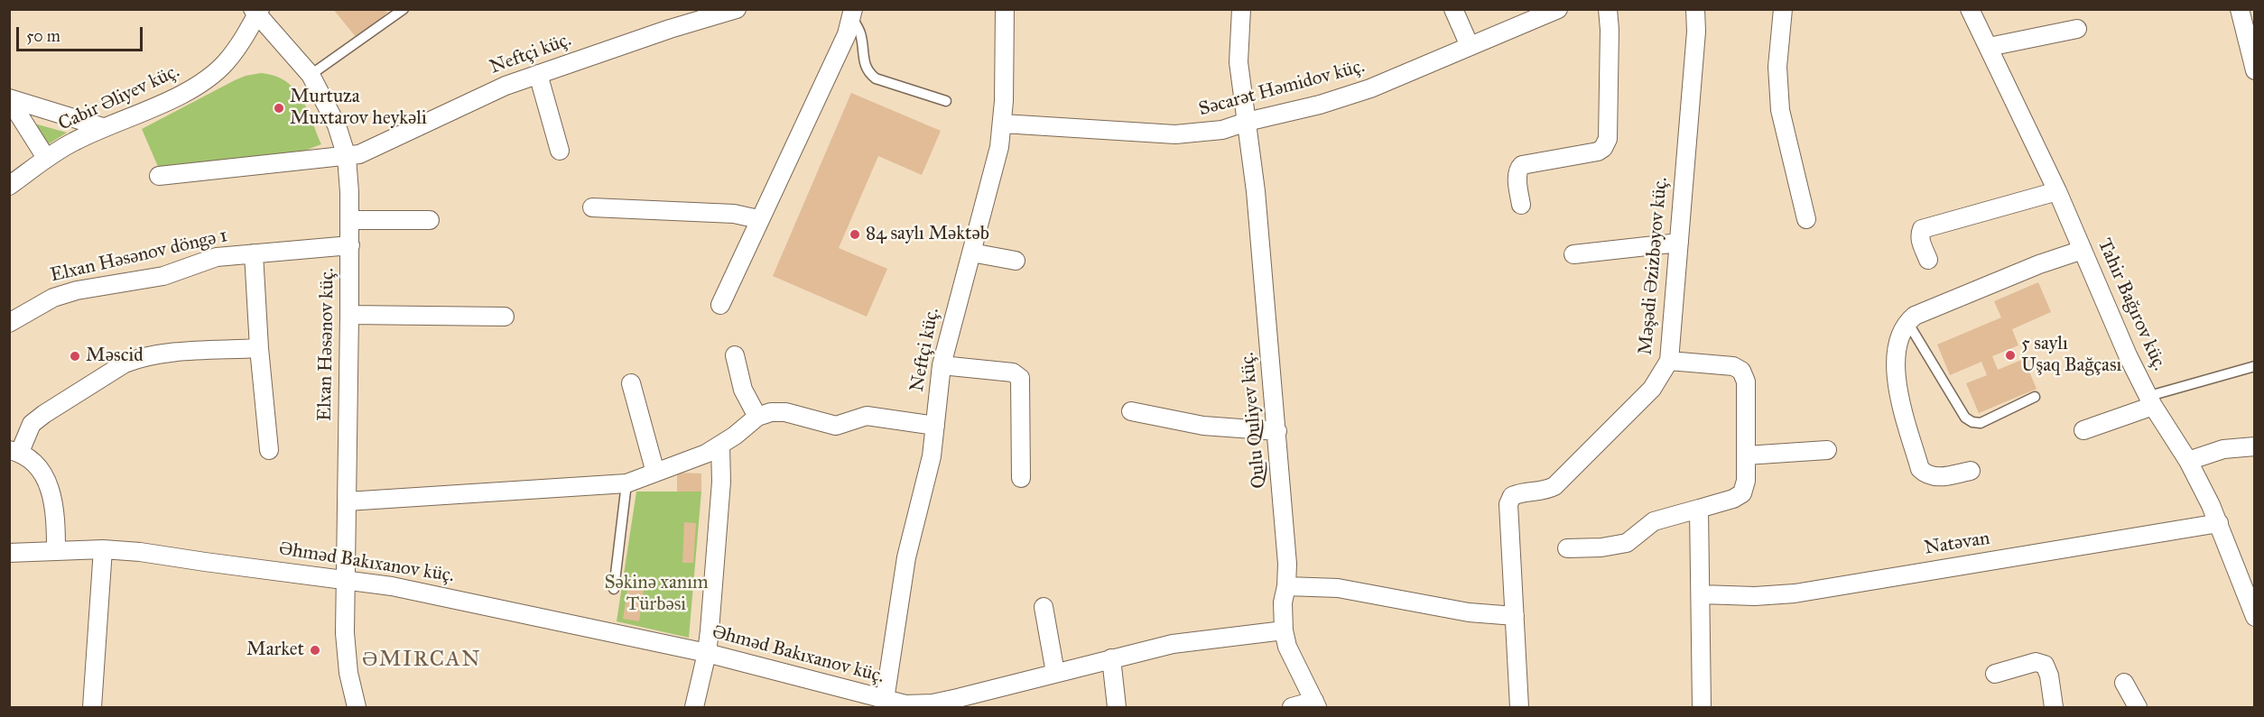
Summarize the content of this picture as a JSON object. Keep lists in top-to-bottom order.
{
  "streets": {
    "street": [
      "Neftçi küç.",
      "Səcarət Həmidov küç.",
      "Cabir Əliyev küç.",
      "Elxan Həsənov döngə 1",
      "Məşədi Əzizbəyov küç.",
      "Tahir Bağırov küç.",
      "Elxan Həsənov küç.",
      "Qulu Quliyev küç.",
      "Natəvan",
      "Əhməd Bakıxanov küç."
    ]
  },
  "crossings": [
    ["Neftçi küç.", "Səcarət Həmidov küç."],
    ["Neftçi küç.", "Elxan Həsənov küç."],
    ["Neftçi küç.", "Əhməd Bakıxanov küç."],
    ["Səcarət Həmidov küç.", "Qulu Quliyev küç."],
    ["Cabir Əliyev küç.", "Elxan Həsənov küç."],
    ["Elxan Həsənov döngə 1", "Elxan Həsənov küç."],
    ["Tahir Bağırov küç.", "Natəvan"],
    ["Elxan Həsənov küç.", "Əhməd Bakıxanov küç."],
    ["Qulu Quliyev küç.", "Əhməd Bakıxanov küç."]
  ],
  "districts": ["ƏMIRCAN"],
  "parks": ["Səkinə xanım Türbəsi"],
  "places": [
    "Murtuza Muxtarov heykəli",
    "84 saylı Məktəb",
    "5 saylı Uşaq Bağçası",
    "Məscid",
    "Market"
  ],
  "scale_bar": "50 m"
}
